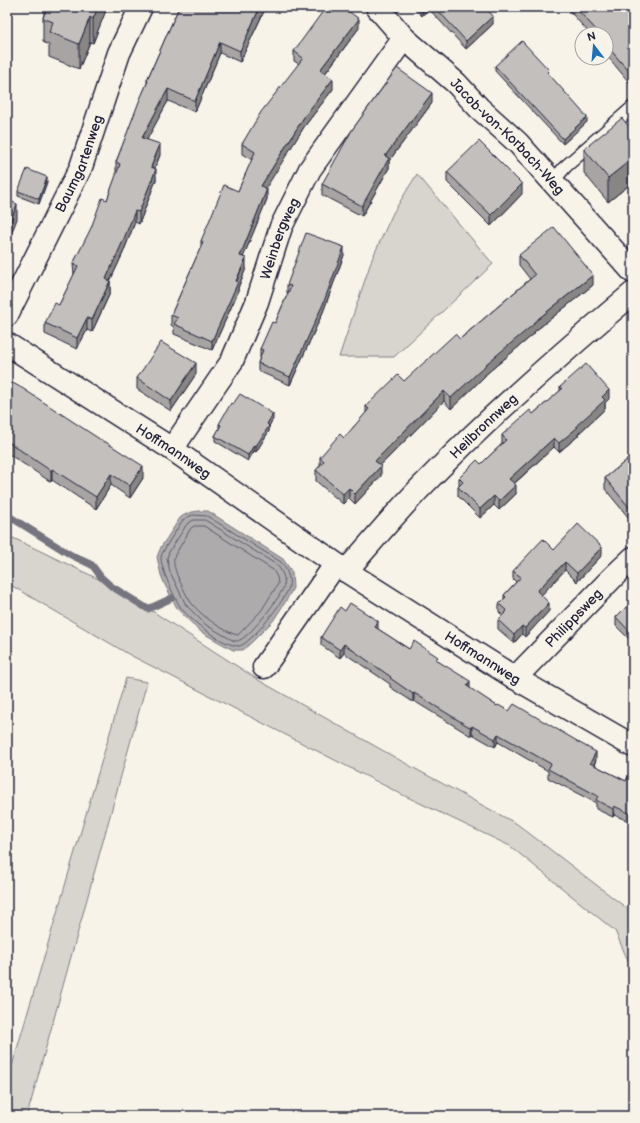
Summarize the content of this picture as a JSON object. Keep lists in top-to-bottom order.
{
  "streets": {
    "street": [
      "Jacob-von-Korbach-Weg",
      "Baumgartenweg",
      "Weinbergweg",
      "Heilbronnweg",
      "Hoffmannweg",
      "Philippsweg"
    ]
  },
  "crossings": [
    ["Jacob-von-Korbach-Weg", "Weinbergweg"],
    ["Weinbergweg", "Hoffmannweg"],
    ["Heilbronnweg", "Hoffmannweg"],
    ["Hoffmannweg", "Philippsweg"]
  ],
  "north": "top"
}
